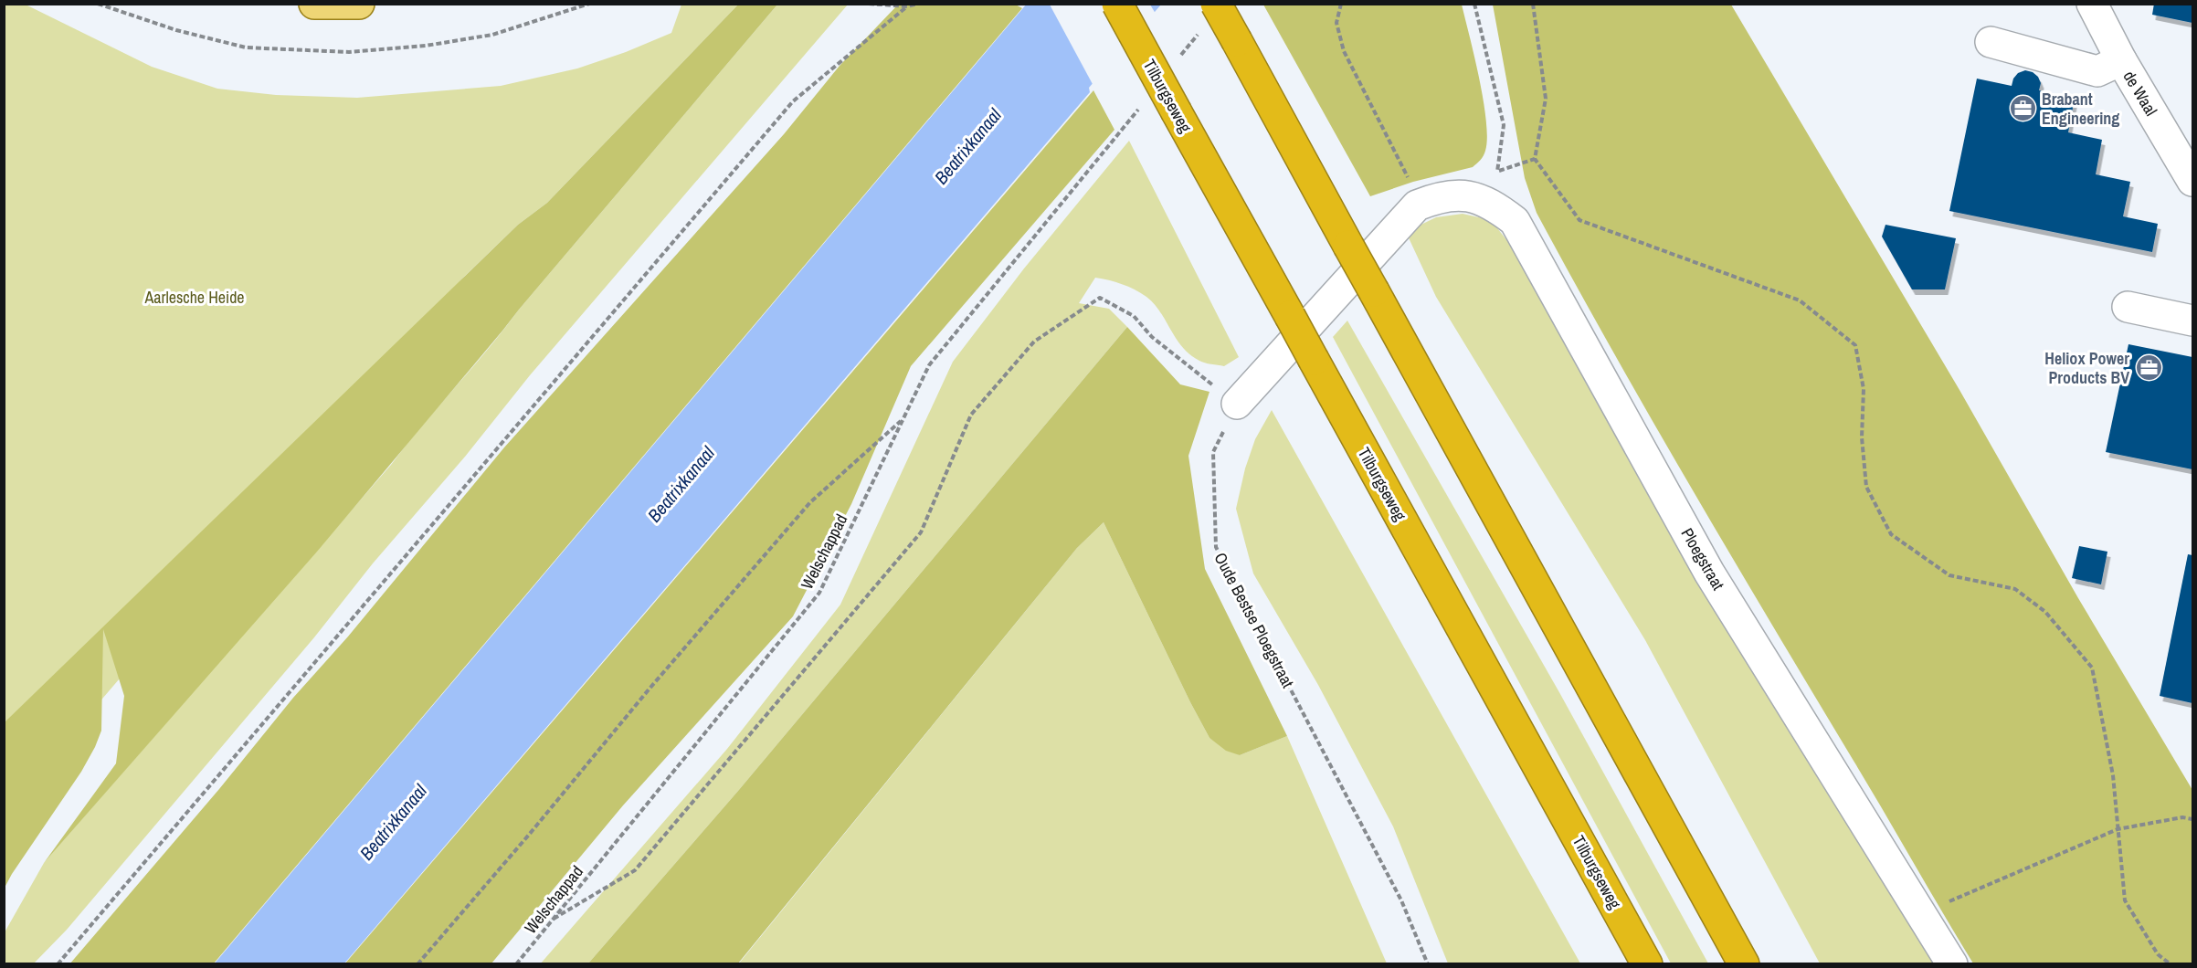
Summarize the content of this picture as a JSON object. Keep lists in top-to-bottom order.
{
  "streets": {
    "highway": ["Tilburgseweg"],
    "street": ["de Waal", "Ploegstraat"],
    "path": ["Welschappad", "Oude Bestse Ploegstraat"]
  },
  "crossings": [
    ["Ploegstraat", "Oude Bestse Ploegstraat"]
  ],
  "water": ["Beatrixkanaal"],
  "parks": ["Aarlesche Heide"],
  "places": {
    "office": ["Brabant Engineering", "Heliox Power Products BV"]
  }
}
